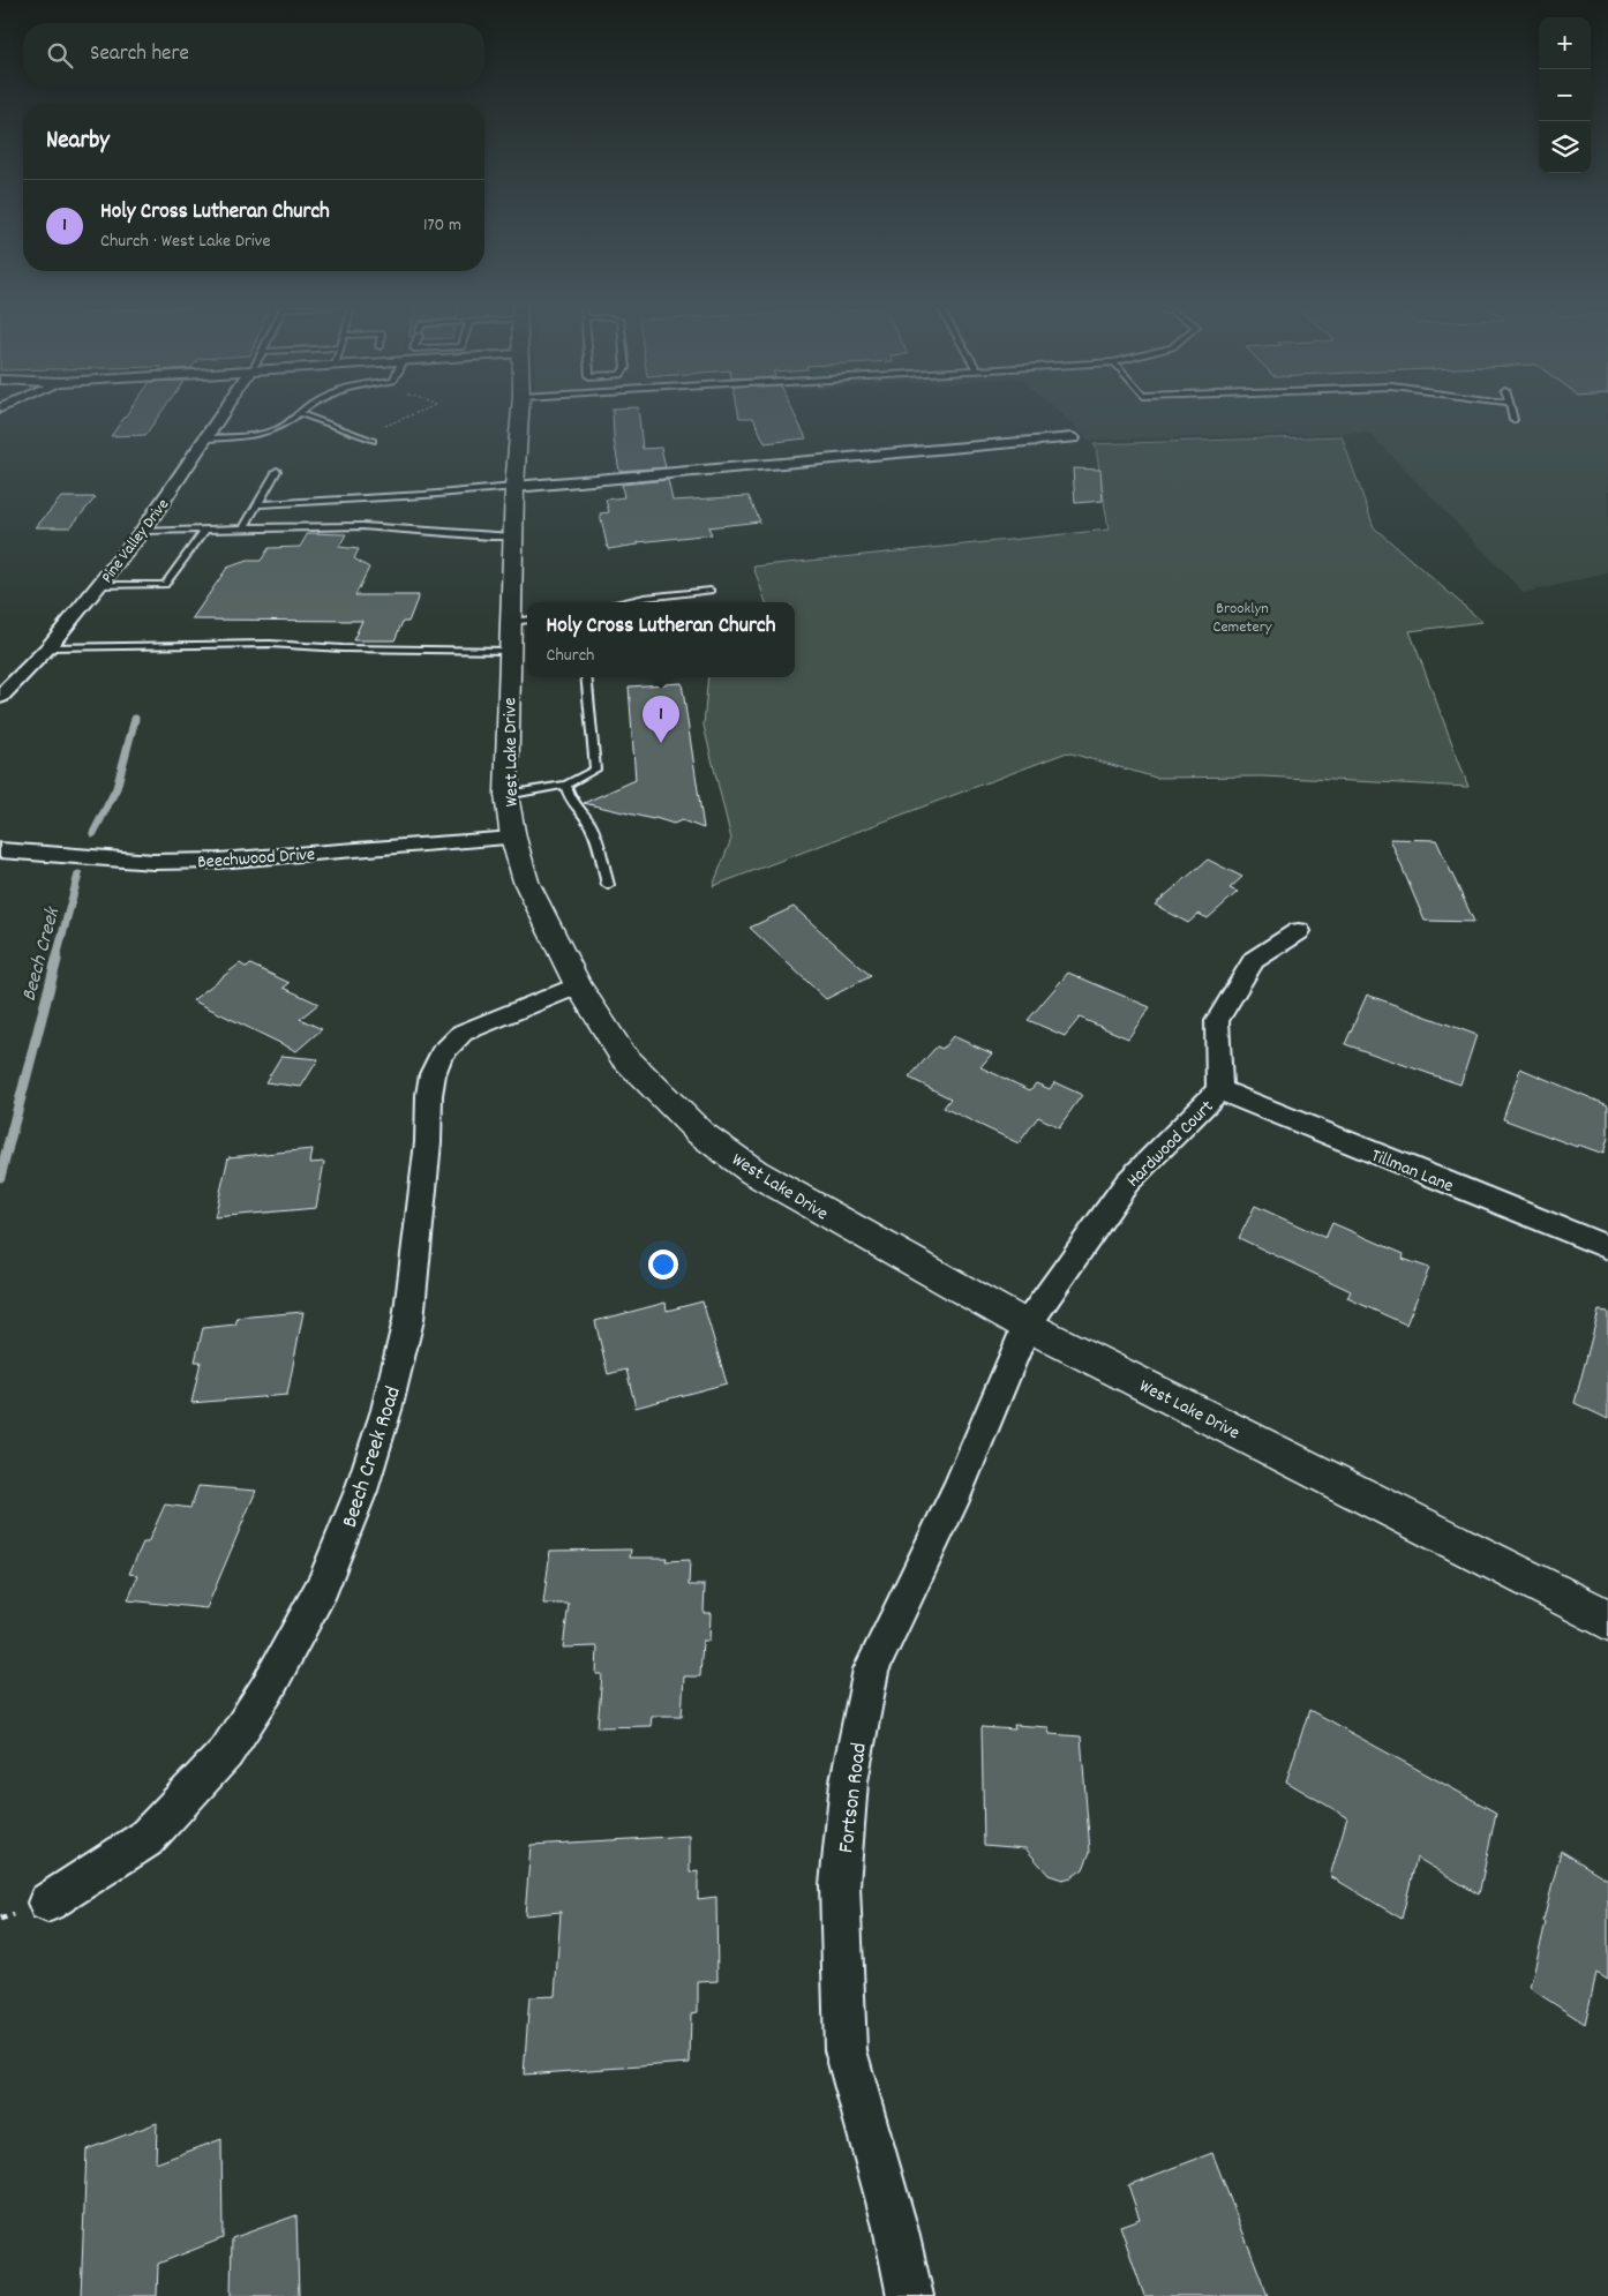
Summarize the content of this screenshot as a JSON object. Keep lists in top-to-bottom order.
{
  "streets": {
    "main road": ["West Lake Drive"],
    "street": [
      "Pine Valley Drive",
      "Beechwood Drive",
      "Hardwood Court",
      "Tillman Lane",
      "Beech Creek Road",
      "Fortson Road"
    ]
  },
  "crossings": [
    ["West Lake Drive", "Beechwood Drive"],
    ["West Lake Drive", "Hardwood Court"],
    ["West Lake Drive", "Beech Creek Road"],
    ["West Lake Drive", "Fortson Road"],
    ["Hardwood Court", "Tillman Lane"],
    ["Hardwood Court", "Fortson Road"]
  ],
  "water": ["Beech Creek"],
  "parks": ["Brooklyn Cemetery"],
  "page": {
    "map_buttons": ["+", "−"],
    "search": "Search here",
    "heading": "Nearby",
    "list": [
      {
        "mark": "1",
        "name": "Holy Cross Lutheran Church",
        "note": "Church · West Lake Drive",
        "value": "170 m"
      }
    ],
    "popup": ["Holy Cross Lutheran Church", "Church"],
    "pins": "1"
  }
}
